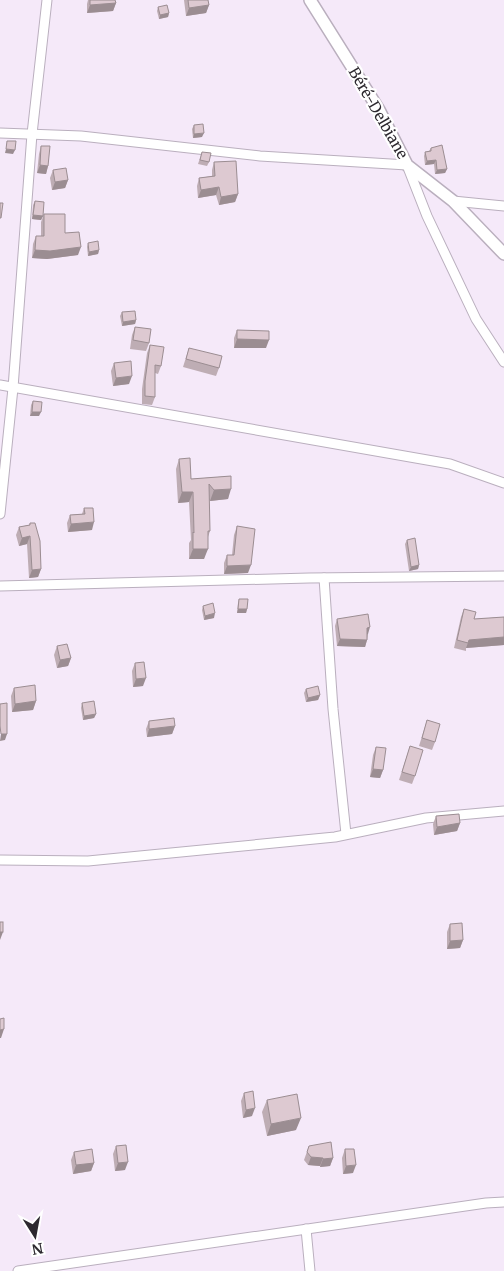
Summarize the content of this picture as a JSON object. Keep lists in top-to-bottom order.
{
  "streets": {
    "street": ["Béré-Delbiane"]
  },
  "north": "bottom"
}
